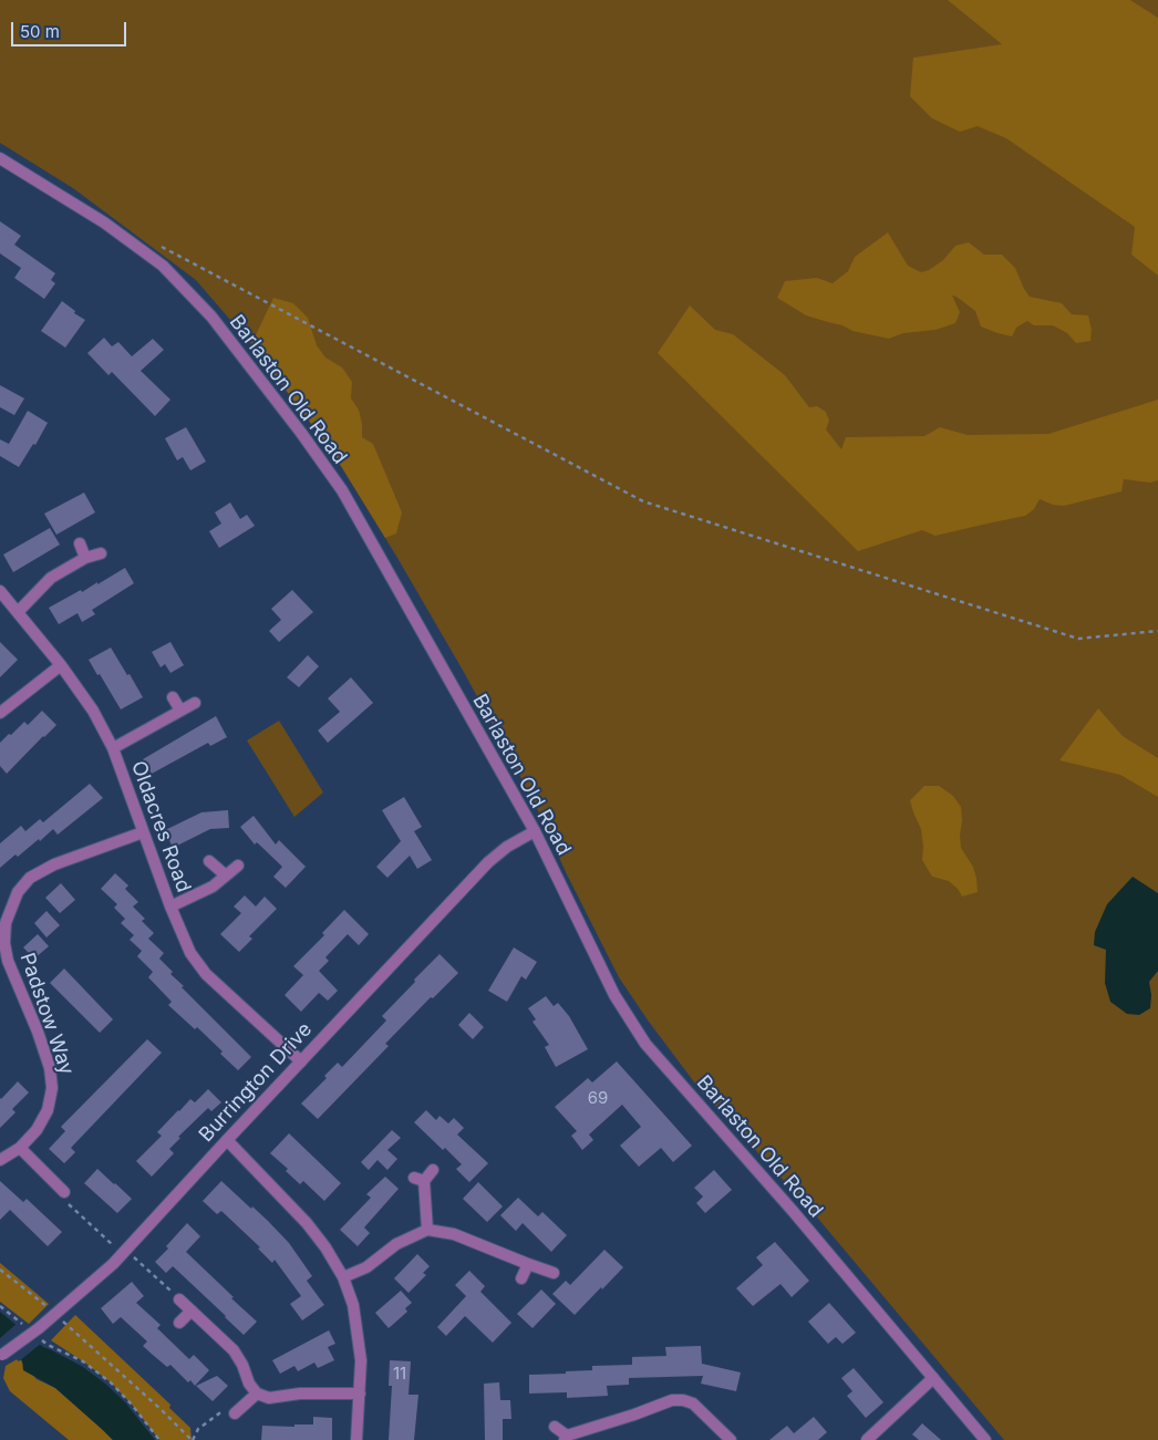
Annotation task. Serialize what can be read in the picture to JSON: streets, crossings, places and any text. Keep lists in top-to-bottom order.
{
  "streets": {
    "street": [
      "Barlaston Old Road",
      "Oldacres Road",
      "Padstow Way",
      "Burrington Drive"
    ]
  },
  "crossings": [
    ["Barlaston Old Road", "Burrington Drive"],
    ["Oldacres Road", "Padstow Way"],
    ["Oldacres Road", "Burrington Drive"]
  ],
  "house_numbers": ["69", "11"],
  "scale_bar": "50 m"
}
